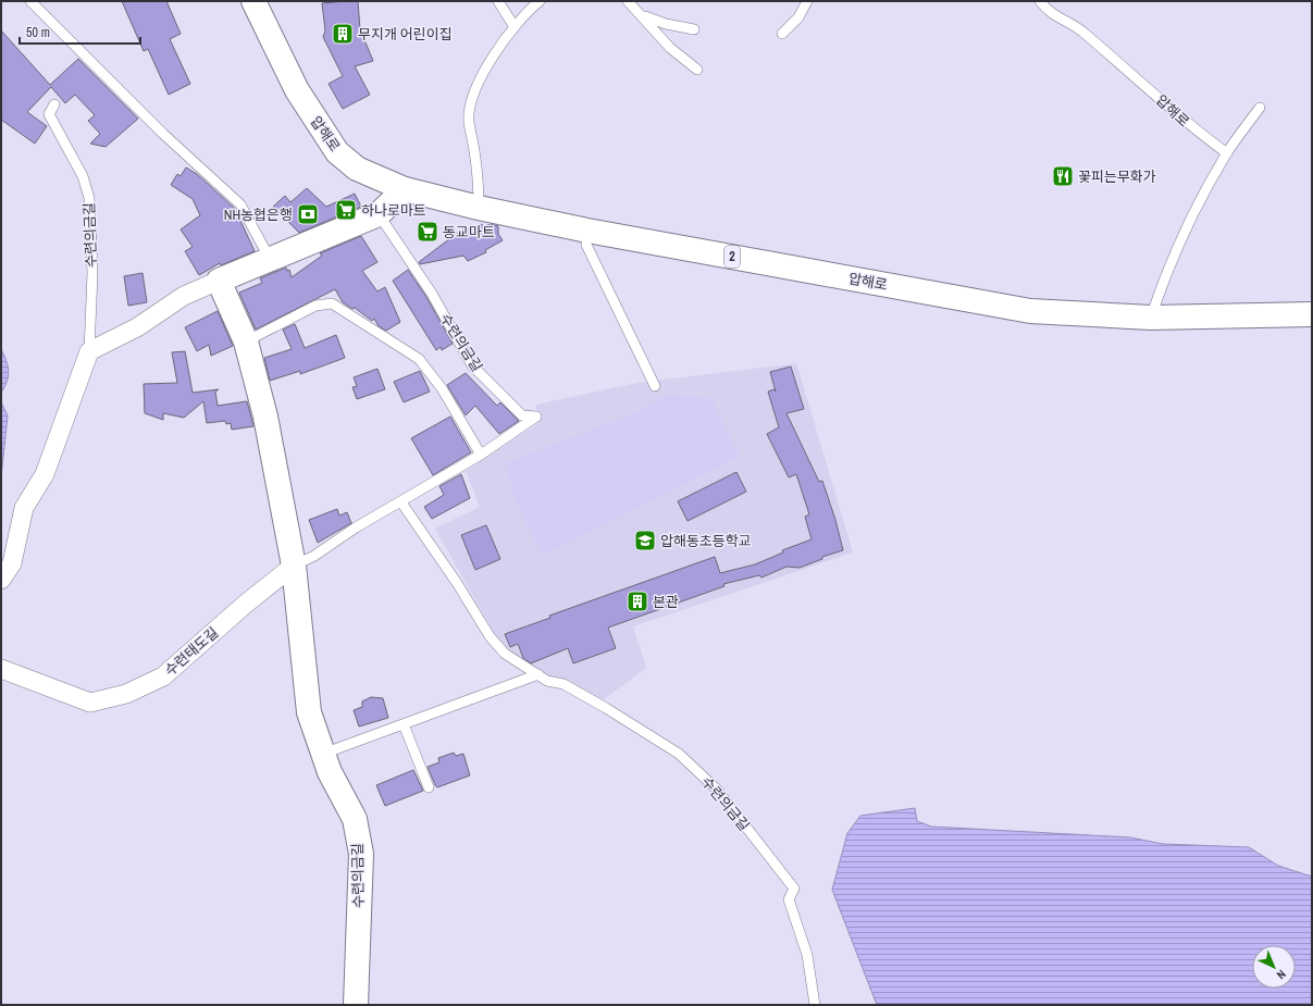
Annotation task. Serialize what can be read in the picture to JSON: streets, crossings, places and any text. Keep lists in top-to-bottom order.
{
  "streets": {
    "main road": ["압해로", "수련의금길", "2"],
    "street": ["수련태도길"]
  },
  "crossings": [
    ["수련의금길", "수련태도길"]
  ],
  "places": {
    "building": ["무지개 어린이집", "본관"],
    "restaurant": ["꽃피는무화가"],
    "supermarket": ["하나로마트", "동교마트"],
    "bank": ["NH농협은행"],
    "school or university": ["압해동초등학교"]
  },
  "scale_bar": "50 m",
  "north": "bottom right"
}
